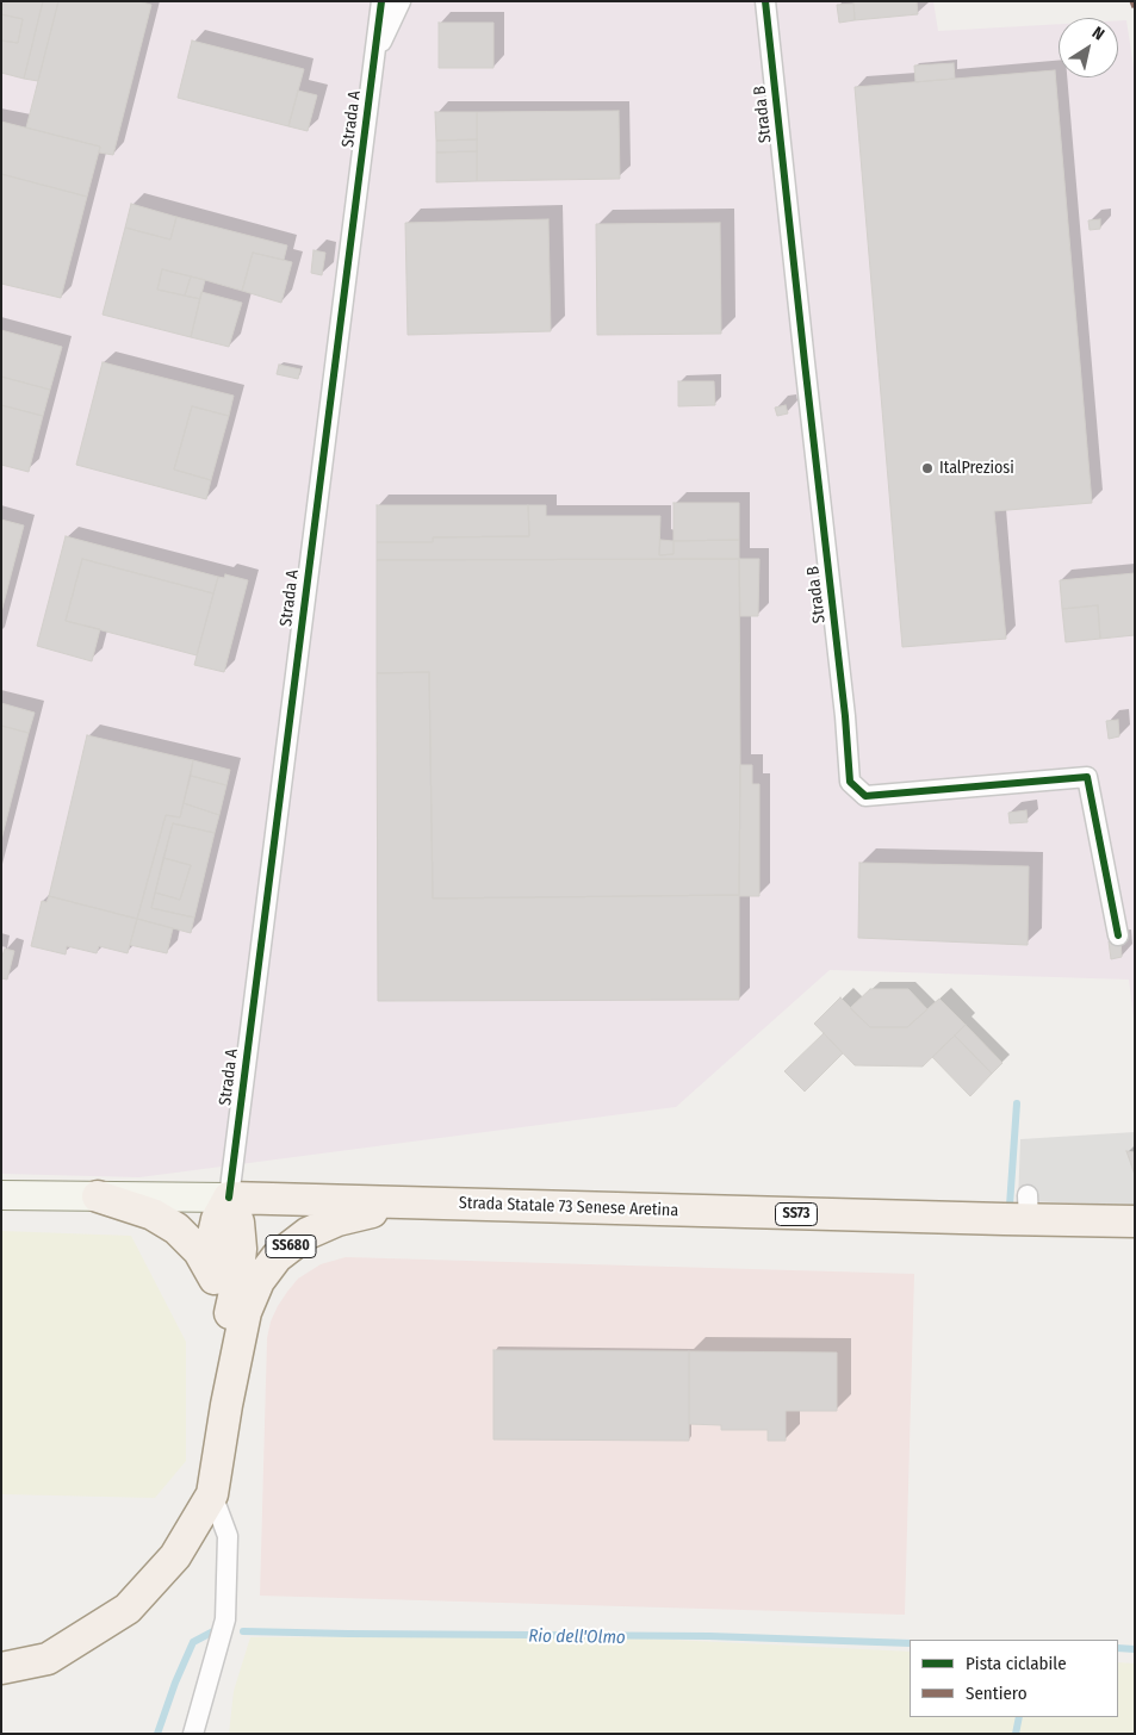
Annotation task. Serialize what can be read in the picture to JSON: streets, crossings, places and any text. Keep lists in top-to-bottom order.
{
  "streets": {
    "main road": ["Strada Statale 73 Senese Aretina", "SS73", "SS680"],
    "street": ["Strada B", "Strada A"]
  },
  "crossings": [
    ["Strada A", "Strada Statale 73 Senese Aretina"],
    ["Strada A", "SS680"],
    ["Strada Statale 73 Senese Aretina", "SS680"]
  ],
  "water": ["Rio dell'Olmo"],
  "places": ["ItalPreziosi"],
  "legend": ["Pista ciclabile", "Sentiero"],
  "north": "top right"
}
